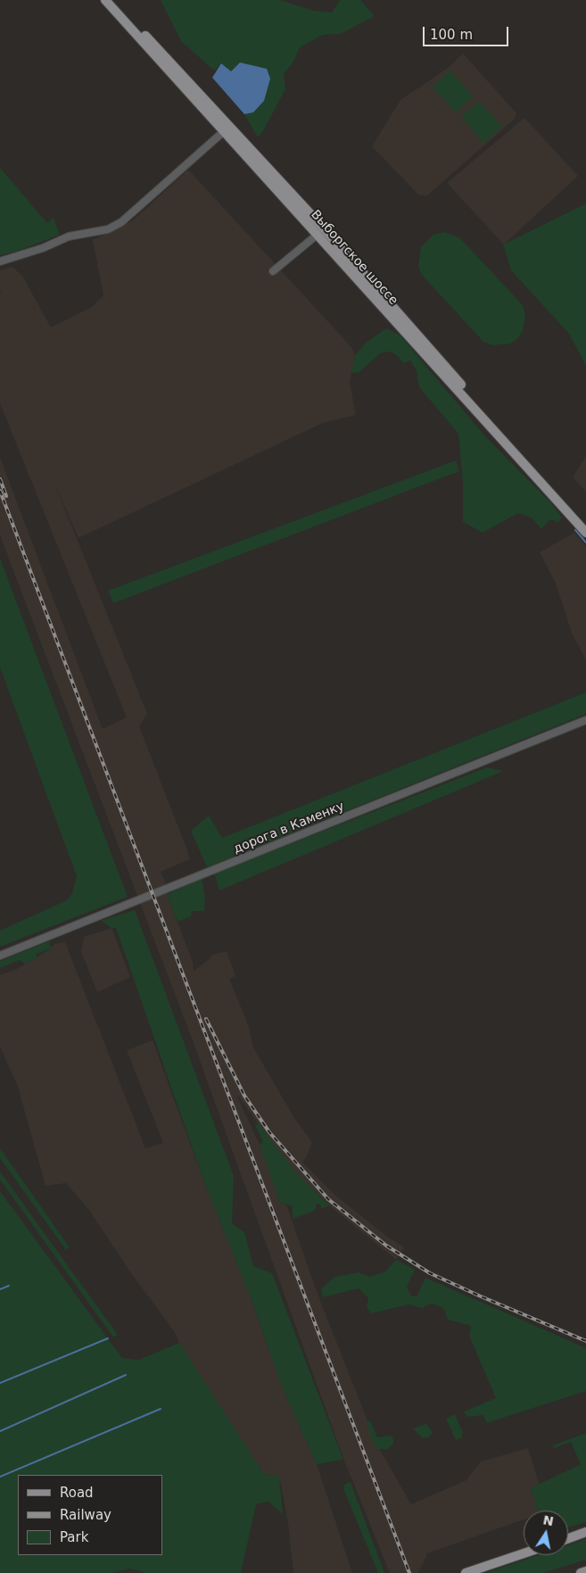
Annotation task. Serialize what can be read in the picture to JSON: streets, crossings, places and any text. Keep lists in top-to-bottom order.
{
  "streets": {
    "main road": ["Выборгское шоссе"],
    "street": ["дорога в Каменку"]
  },
  "legend": ["Road", "Railway", "Park"],
  "scale_bar": "100 m",
  "north": "top"
}
